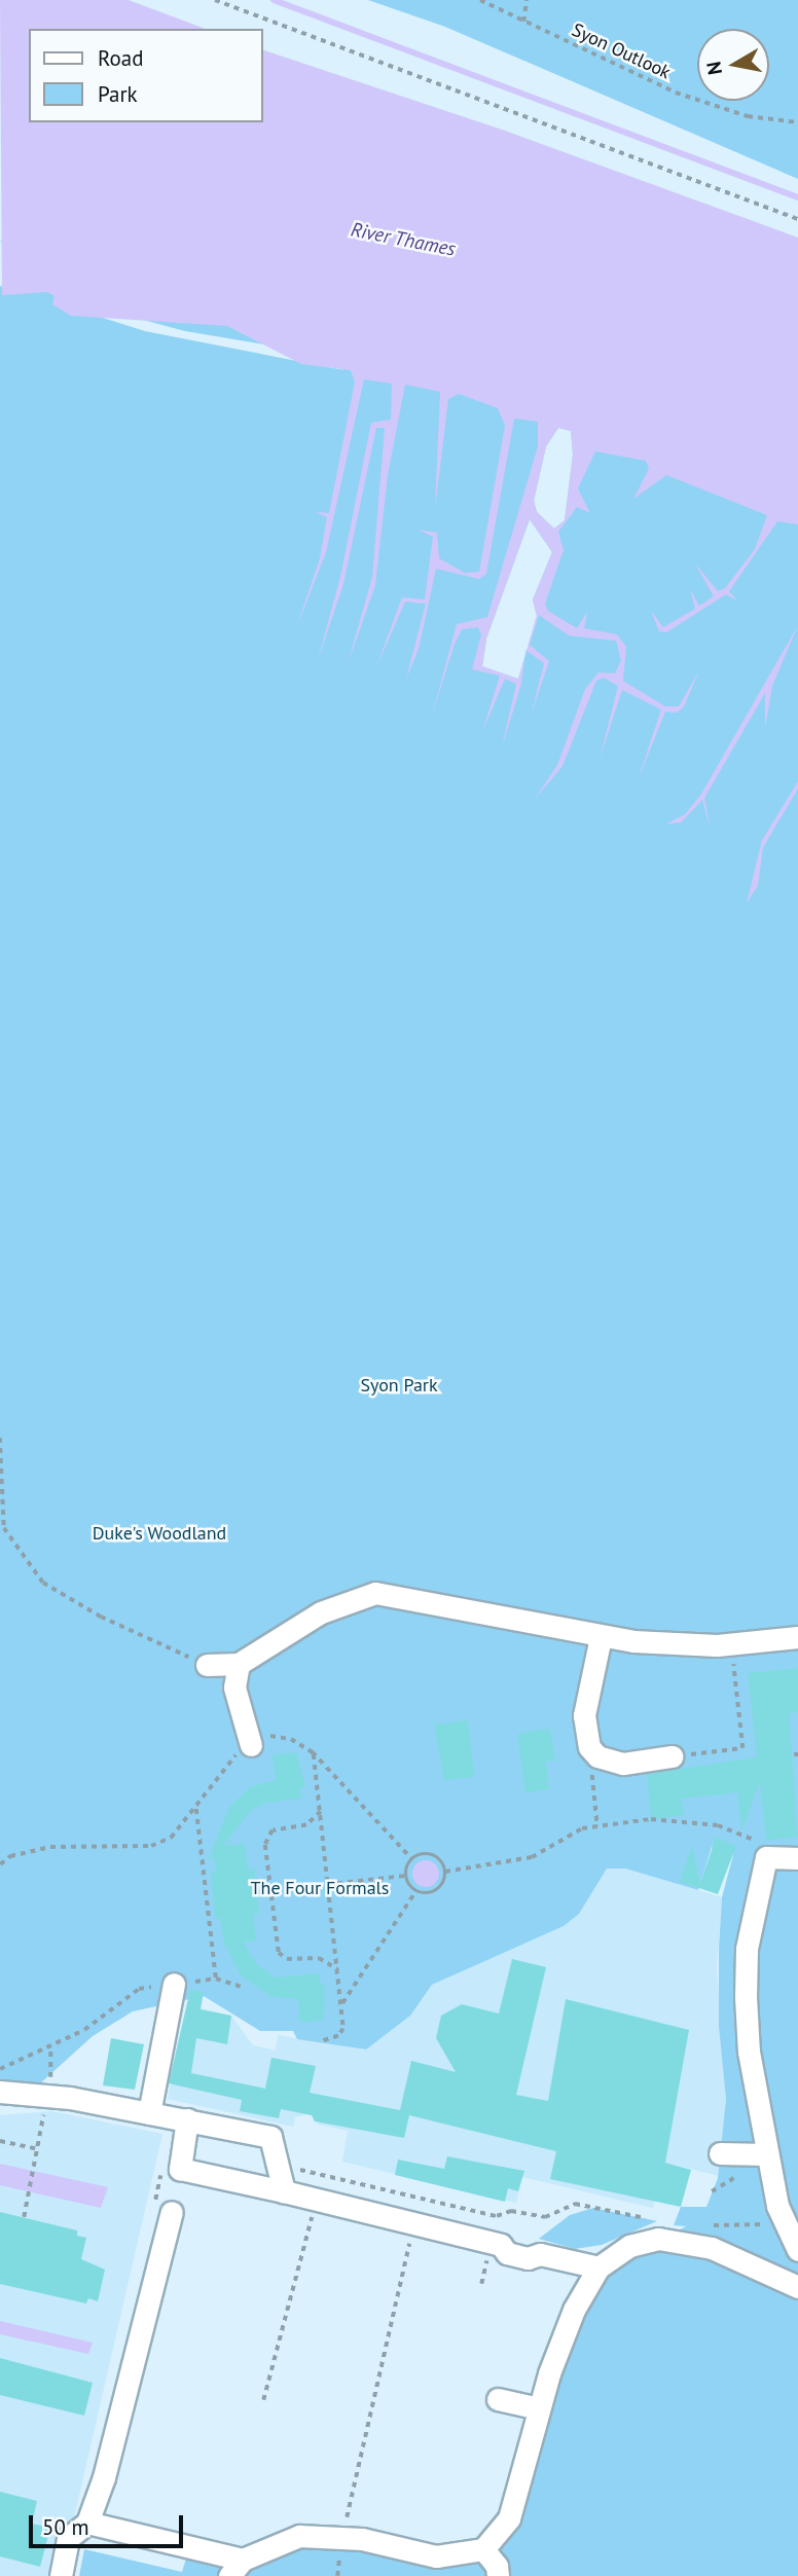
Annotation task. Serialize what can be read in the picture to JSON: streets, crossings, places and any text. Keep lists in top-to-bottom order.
{
  "streets": {
    "path": ["Syon Outlook"]
  },
  "water": ["River Thames"],
  "parks": ["Syon Park", "Duke's Woodland", "The Four Formals"],
  "legend": ["Road", "Park"],
  "scale_bar": "50 m",
  "north": "left"
}
